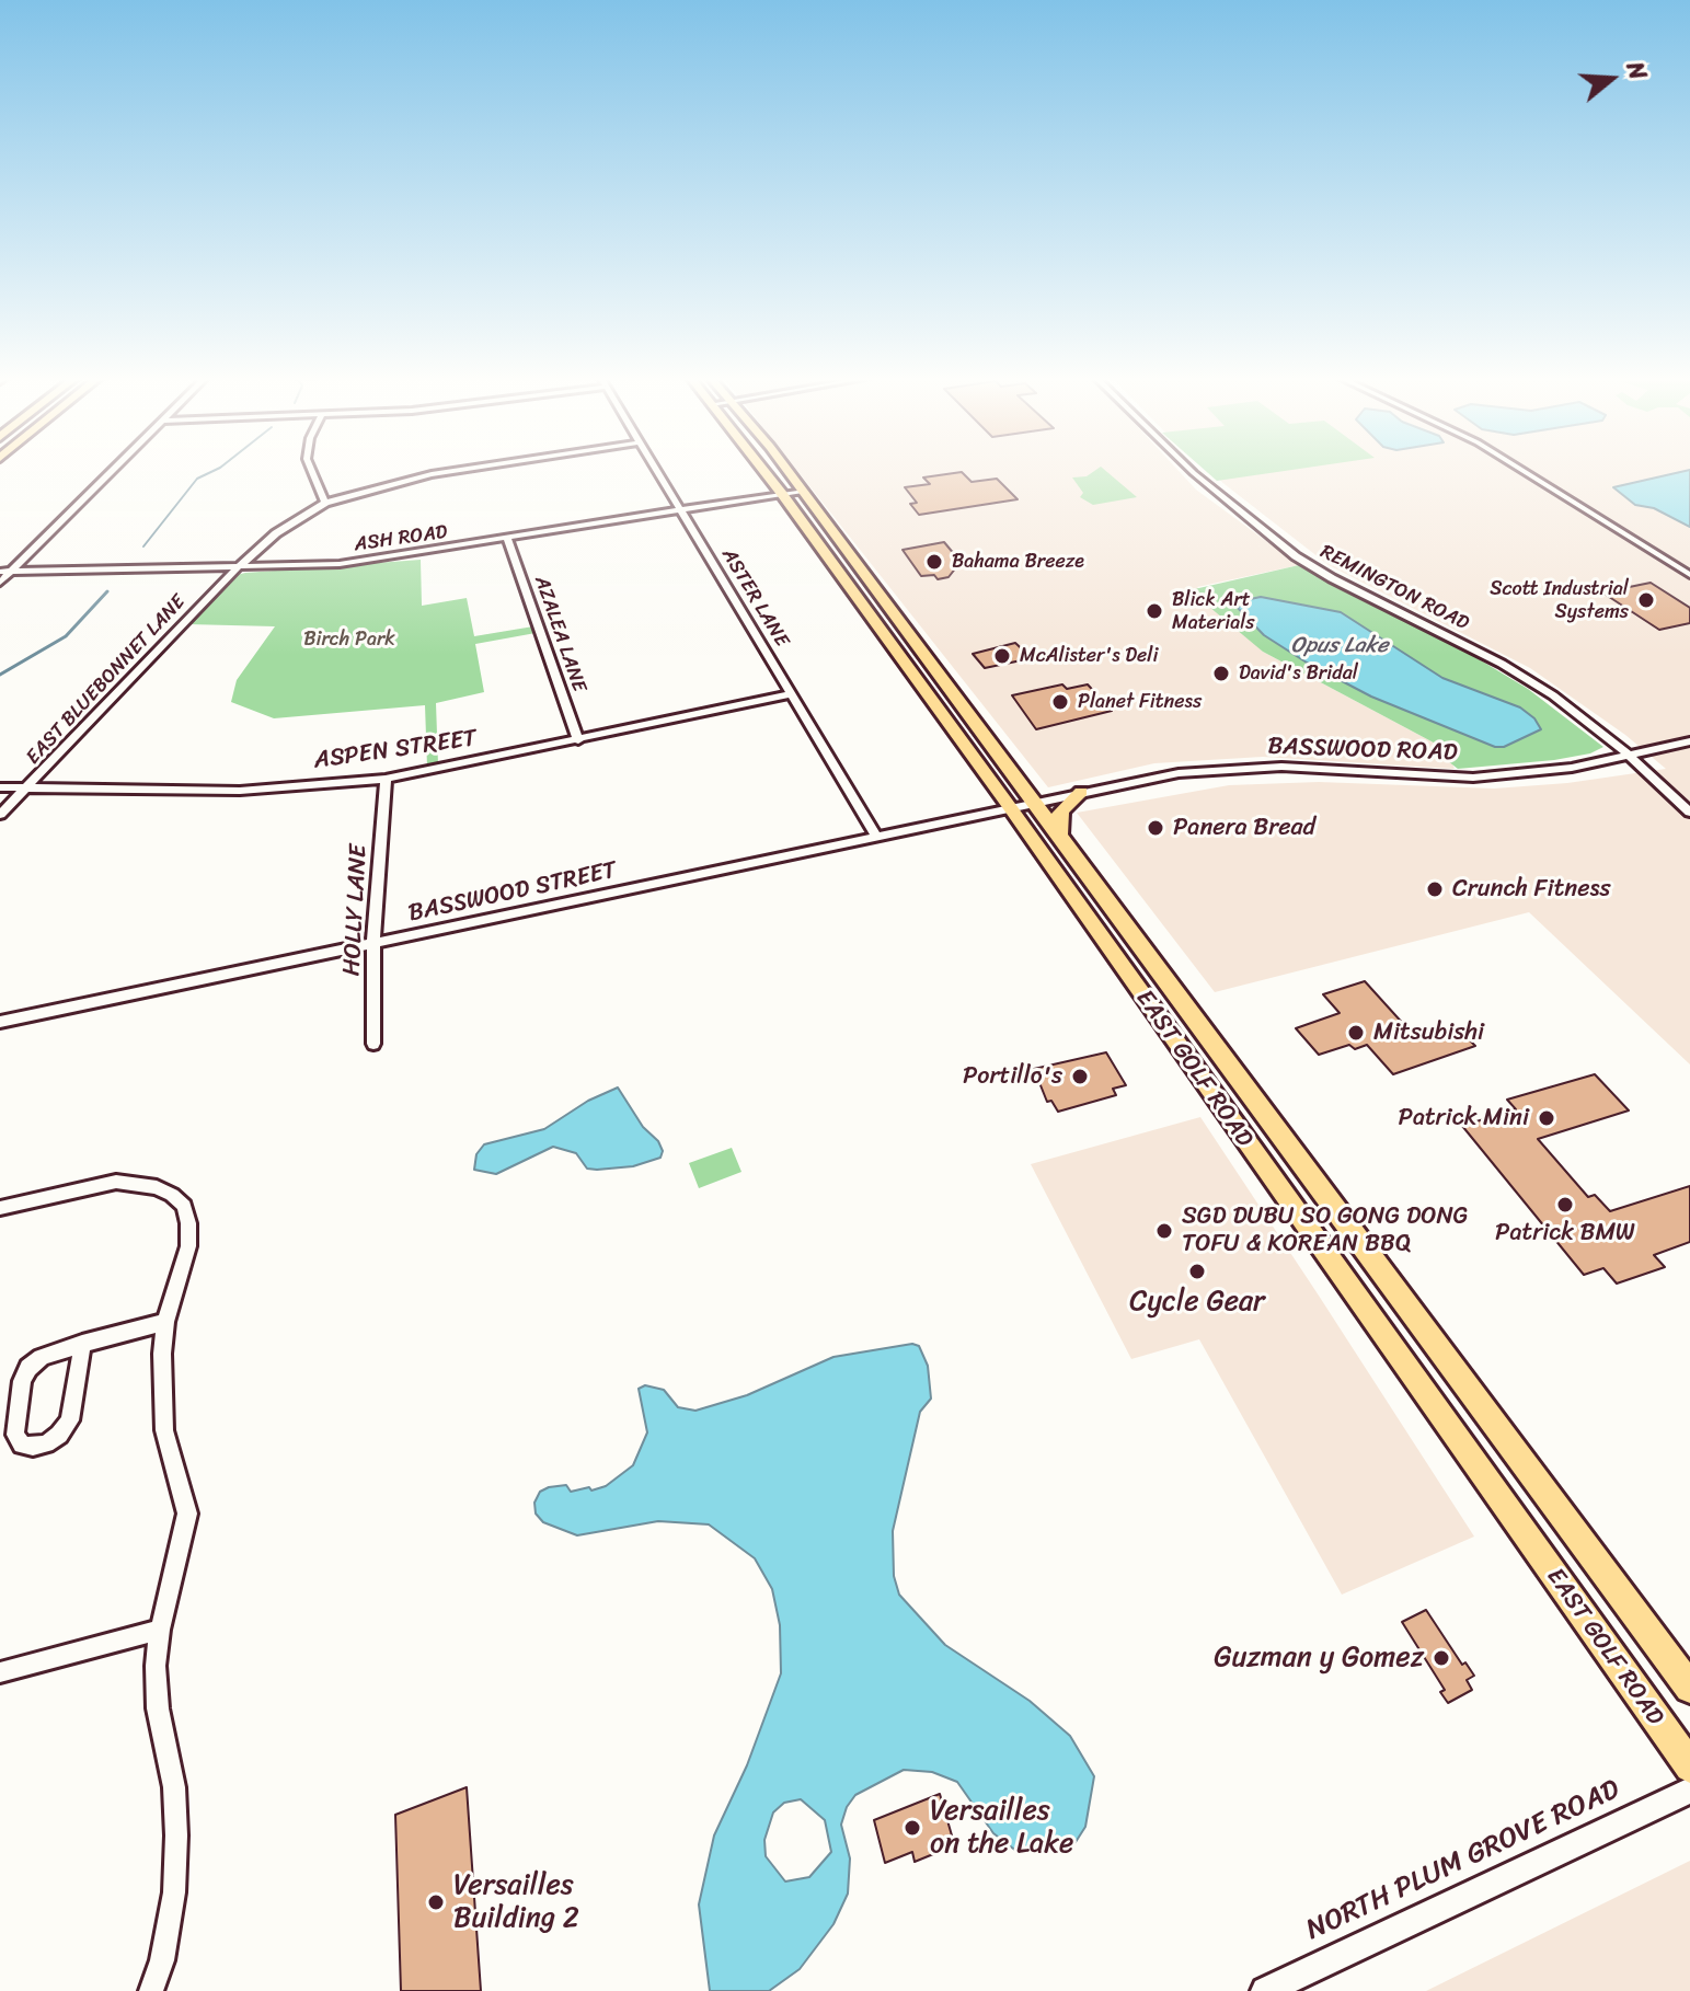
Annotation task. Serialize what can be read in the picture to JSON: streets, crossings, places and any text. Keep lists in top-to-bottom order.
{
  "streets": {
    "main road": ["EAST GOLF ROAD"],
    "street": [
      "ASH ROAD",
      "REMINGTON ROAD",
      "ASTER LANE",
      "AZALEA LANE",
      "EAST BLUEBONNET LANE",
      "ASPEN STREET",
      "BASSWOOD ROAD",
      "BASSWOOD STREET",
      "HOLLY LANE",
      "NORTH PLUM GROVE ROAD"
    ]
  },
  "crossings": [
    ["ASH ROAD", "ASTER LANE"],
    ["ASH ROAD", "AZALEA LANE"],
    ["ASH ROAD", "EAST BLUEBONNET LANE"],
    ["ASH ROAD", "EAST GOLF ROAD"],
    ["REMINGTON ROAD", "BASSWOOD ROAD"],
    ["ASTER LANE", "ASPEN STREET"],
    ["ASTER LANE", "BASSWOOD STREET"],
    ["AZALEA LANE", "ASPEN STREET"],
    ["EAST BLUEBONNET LANE", "ASPEN STREET"],
    ["ASPEN STREET", "HOLLY LANE"],
    ["BASSWOOD ROAD", "BASSWOOD STREET"],
    ["BASSWOOD ROAD", "EAST GOLF ROAD"],
    ["BASSWOOD STREET", "HOLLY LANE"],
    ["BASSWOOD STREET", "EAST GOLF ROAD"]
  ],
  "water": ["Opus Lake"],
  "parks": ["Birch Park"],
  "places": [
    "Bahama Breeze",
    "Scott Industrial Systems",
    "Blick Art Materials",
    "McAlister's Deli",
    "David's Bridal",
    "Planet Fitness",
    "Panera Bread",
    "Crunch Fitness",
    "Mitsubishi",
    "Portillo's",
    "Patrick Mini",
    "Patrick BMW",
    "SGD DUBU SO GONG DONG TOFU & KOREAN BBQ",
    "Cycle Gear",
    "Guzman y Gomez",
    "Versailles on the Lake",
    "Versailles Building 2"
  ],
  "north": "right"
}
